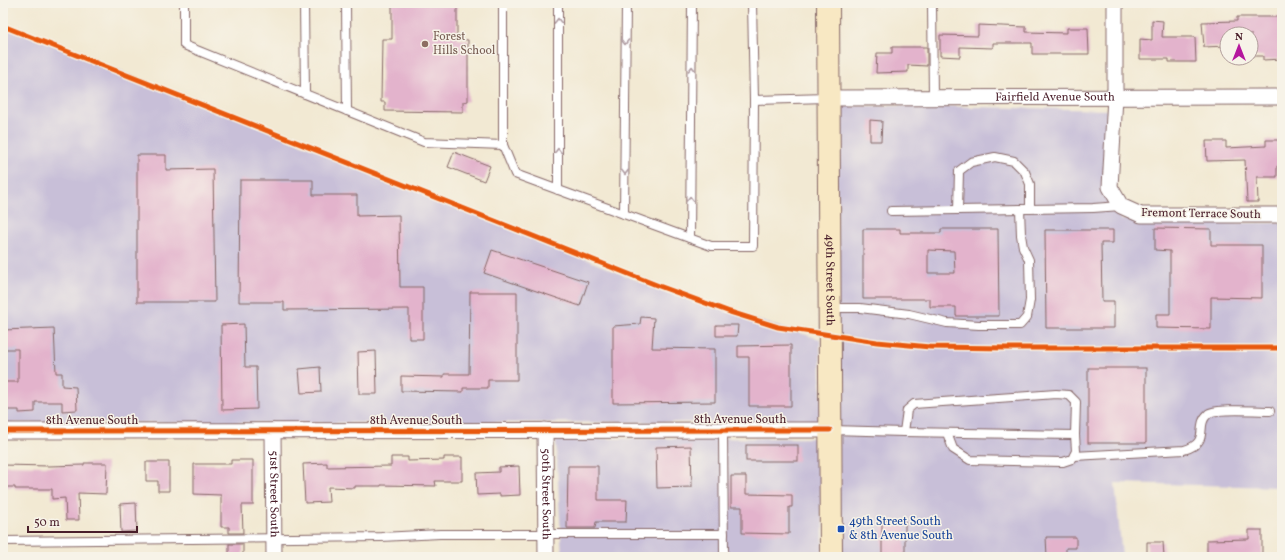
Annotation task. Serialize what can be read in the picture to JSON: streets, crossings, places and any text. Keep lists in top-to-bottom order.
{
  "streets": {
    "main road": ["49th Street South"],
    "street": [
      "Fairfield Avenue South",
      "Fremont Terrace South",
      "8th Avenue South",
      "51st Street South",
      "50th Street South"
    ]
  },
  "crossings": [
    ["Fairfield Avenue South", "49th Street South"],
    ["49th Street South", "8th Avenue South"],
    ["8th Avenue South", "51st Street South"],
    ["8th Avenue South", "50th Street South"]
  ],
  "places": {
    "other": ["Forest Hills School"],
    "transit": ["49th Street South & 8th Avenue South"]
  },
  "scale_bar": "50 m",
  "north": "top"
}
